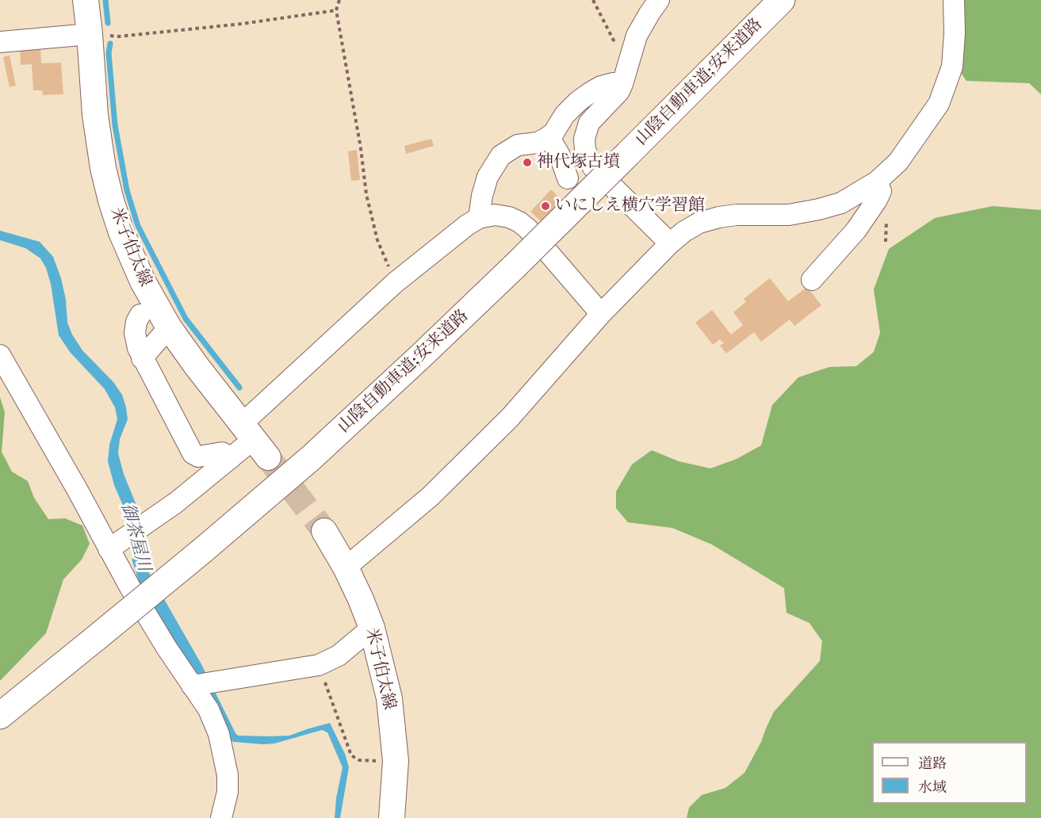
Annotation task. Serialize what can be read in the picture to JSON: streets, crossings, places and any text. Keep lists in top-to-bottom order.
{
  "streets": {
    "highway": ["山陰自動車道;安来道路"],
    "main road": ["米子伯太線"]
  },
  "water": ["御茶屋川"],
  "places": ["神代塚古墳", "いにしえ横穴学習館"],
  "legend": ["道路", "水域"]
}
